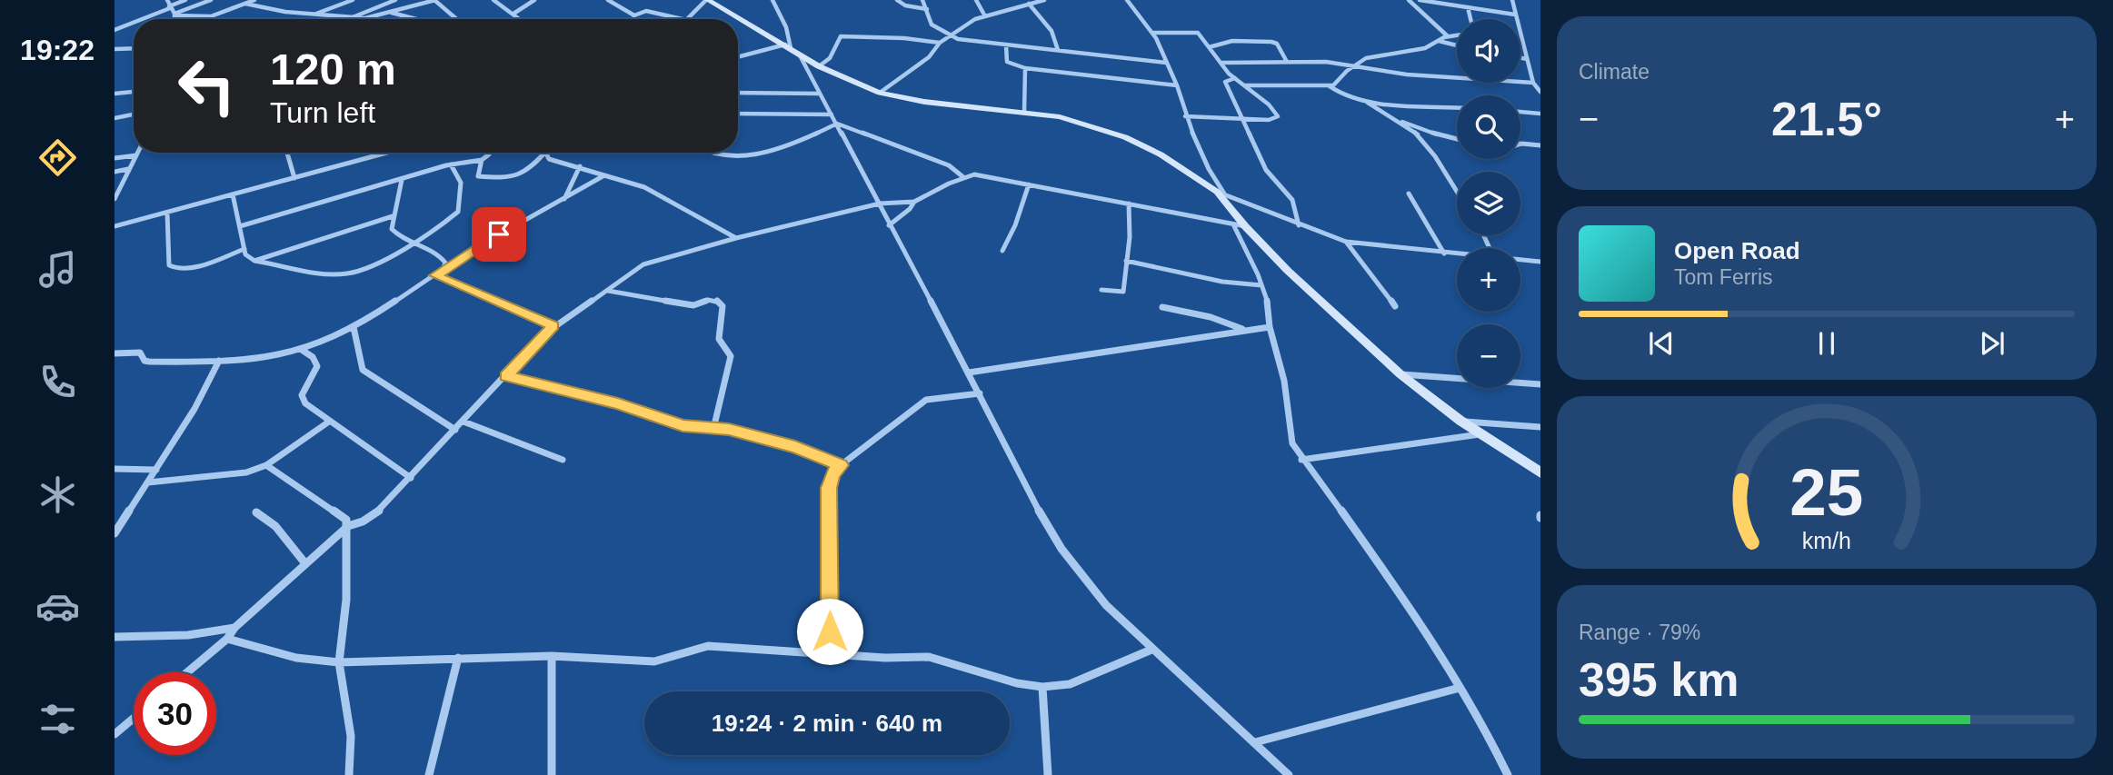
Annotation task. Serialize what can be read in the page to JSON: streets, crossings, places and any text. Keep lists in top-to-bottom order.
{
  "page": {
    "tabs": "19:22",
    "tile": [
      "Climate",
      ["Range · 79%", "395 km"]
    ],
    "map_buttons": ["+", "−"],
    "turn": ["120 m", "Turn left"],
    "heat": ["−", "21.5°", "+"],
    "song": ["Open Road", "Tom Ferris"],
    "limit": "30",
    "trip": "19:24 · 2 min · 640 m",
    "gauge": ["25", "km/h"]
  }
}
